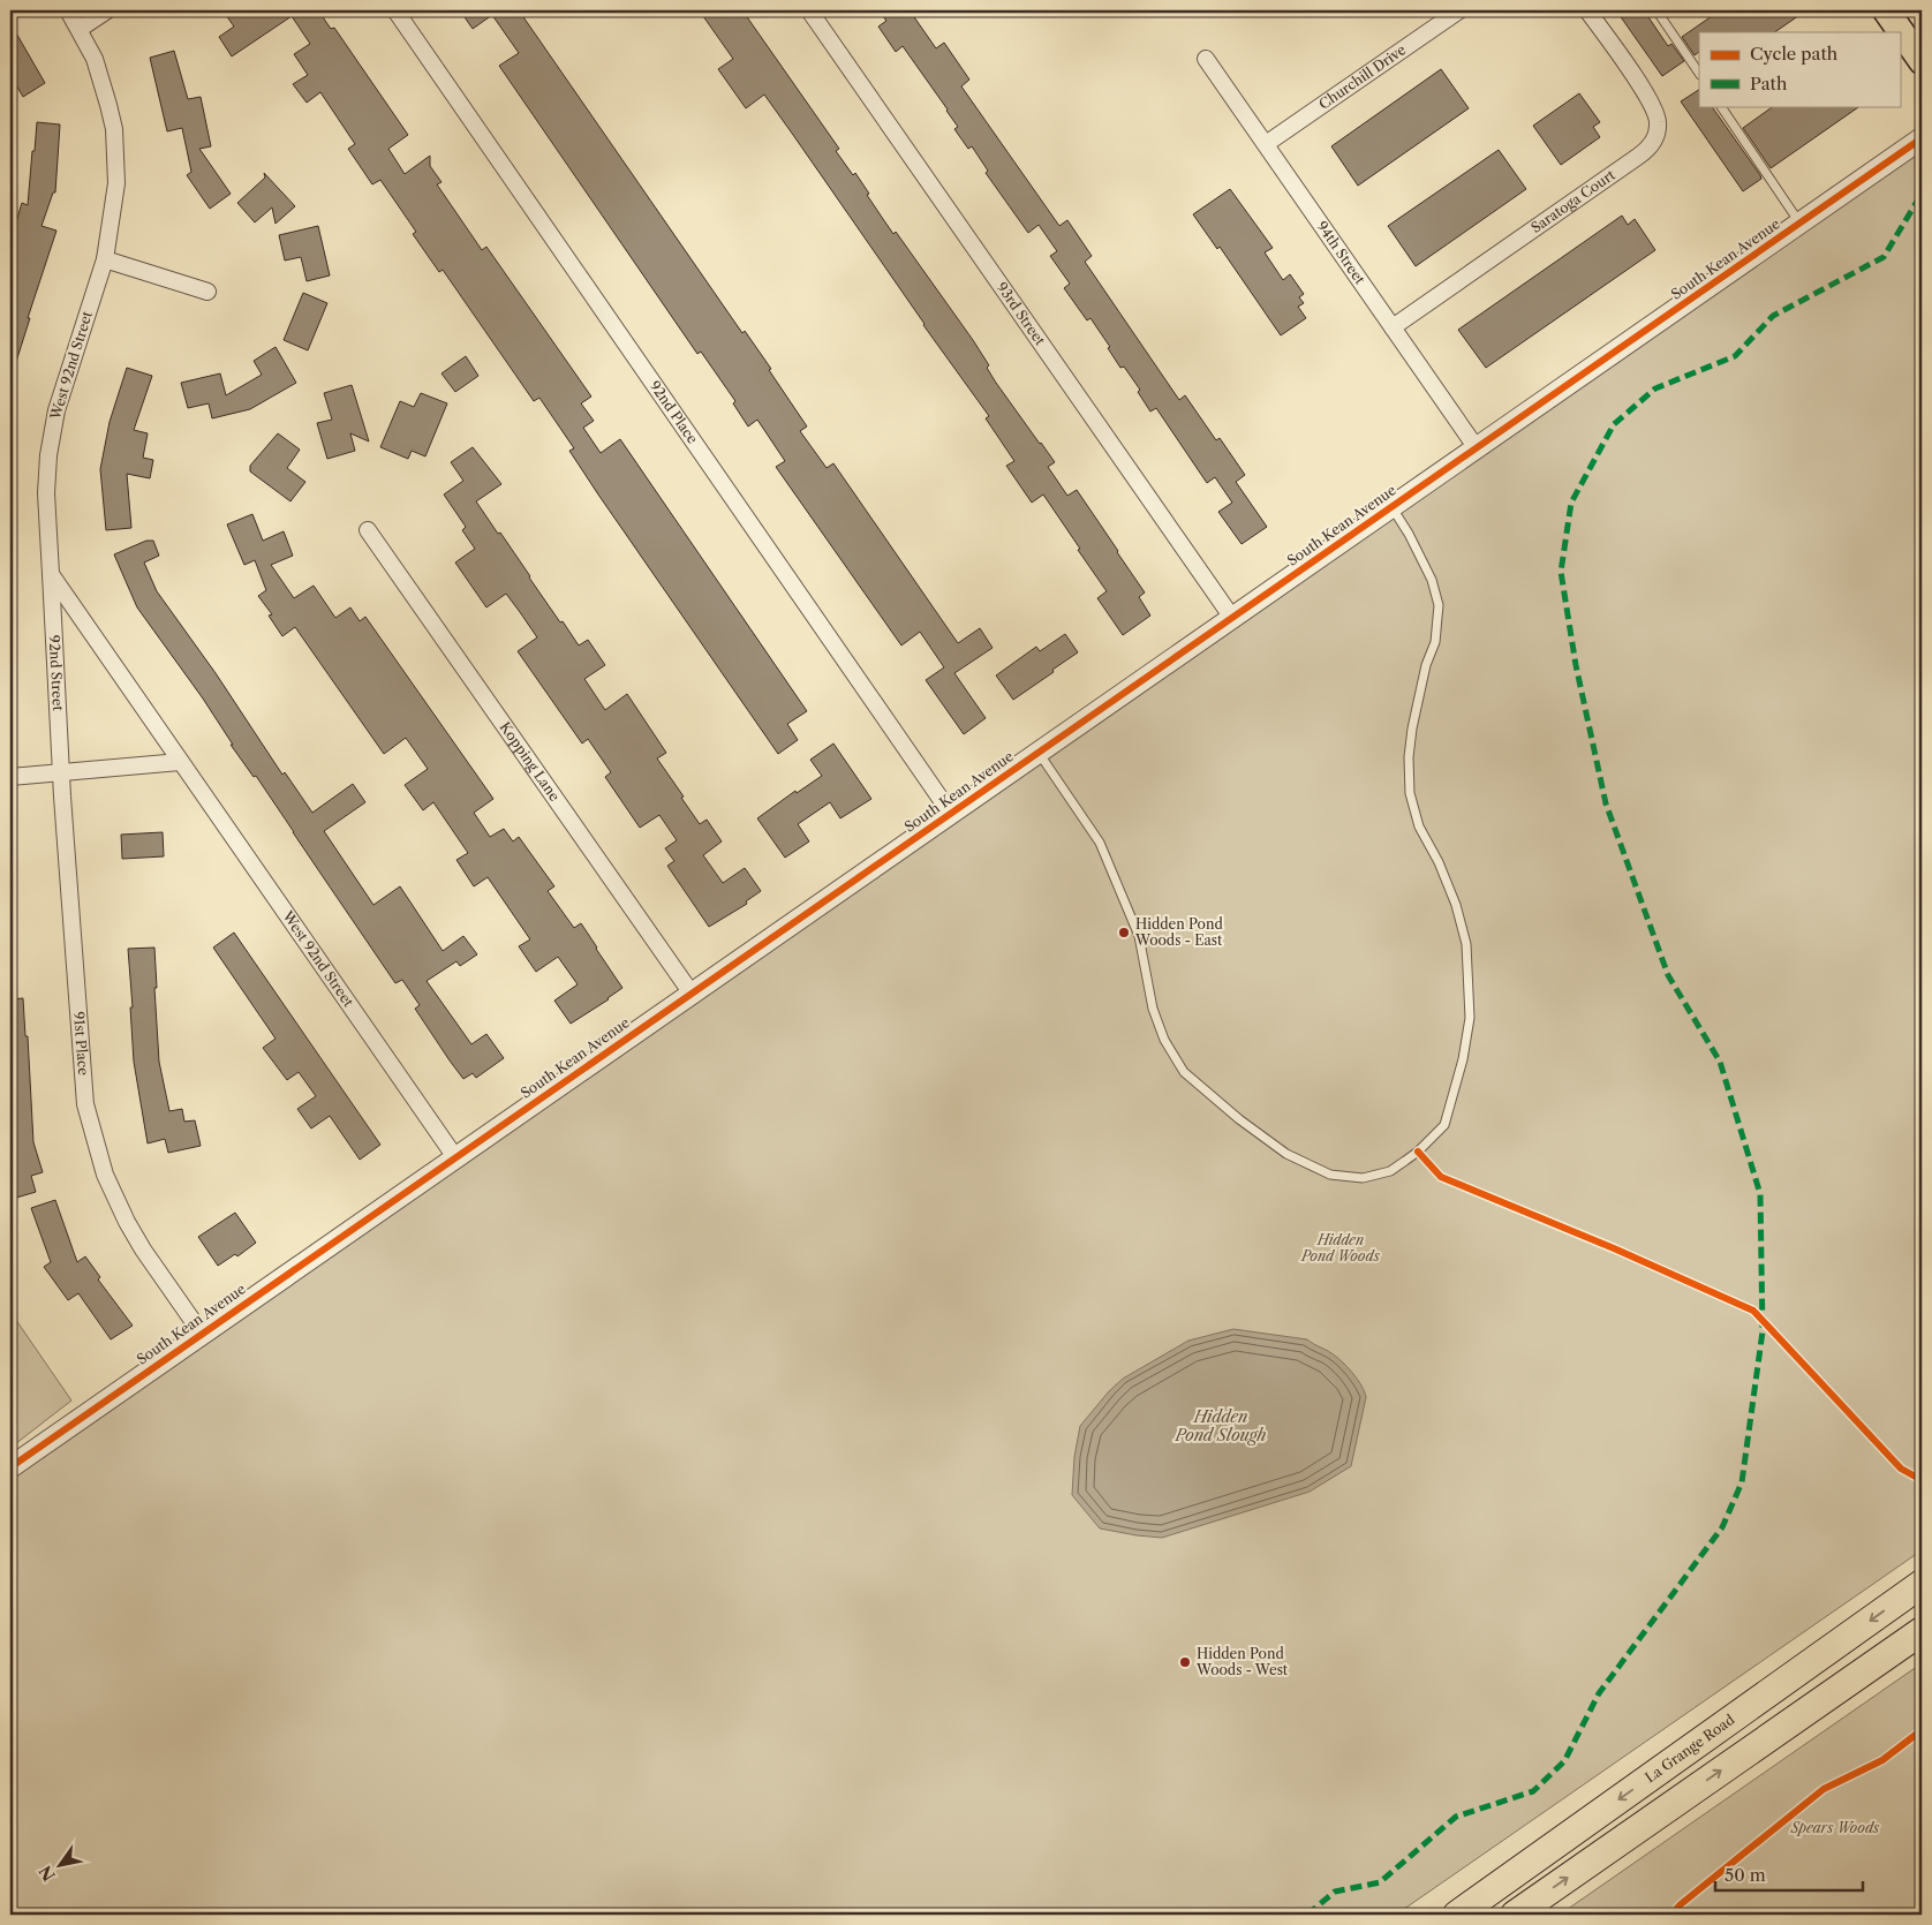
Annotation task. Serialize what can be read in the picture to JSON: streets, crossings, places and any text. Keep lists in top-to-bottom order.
{
  "streets": {
    "highway": ["La Grange Road"],
    "street": [
      "Churchill Drive",
      "Saratoga Court",
      "94th Street",
      "South Kean Avenue",
      "93rd Street",
      "West 92nd Street",
      "92nd Place",
      "92nd Street",
      "Kopping Lane",
      "91st Place"
    ]
  },
  "crossings": [
    ["Churchill Drive", "94th Street"],
    ["Saratoga Court", "94th Street"],
    ["94th Street", "South Kean Avenue"],
    ["South Kean Avenue", "93rd Street"],
    ["South Kean Avenue", "West 92nd Street"],
    ["South Kean Avenue", "92nd Place"],
    ["South Kean Avenue", "Kopping Lane"],
    ["South Kean Avenue", "91st Place"],
    ["West 92nd Street", "92nd Street"],
    ["92nd Street", "91st Place"]
  ],
  "water": ["Hidden Pond Slough"],
  "parks": ["Hidden Pond Woods", "Spears Woods"],
  "places": ["Hidden Pond Woods - East", "Hidden Pond Woods - West"],
  "legend": ["Cycle path", "Path"],
  "scale_bar": "50 m",
  "north": "bottom left"
}
